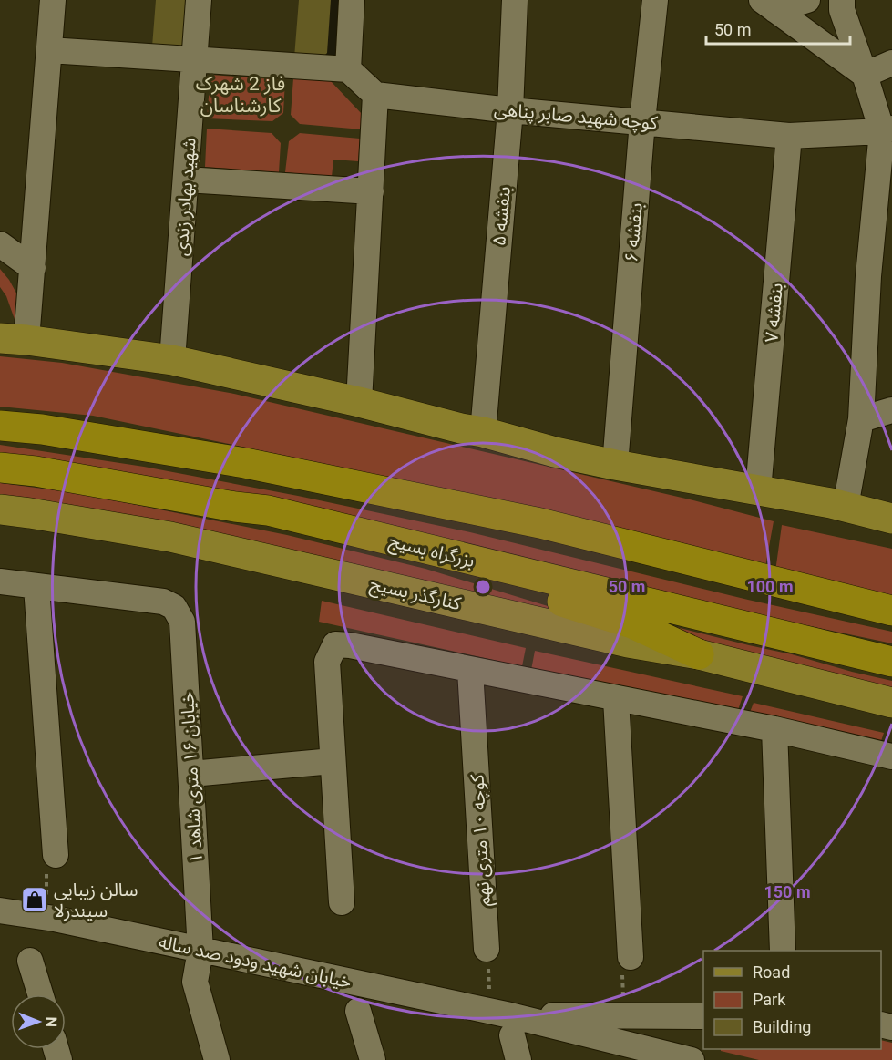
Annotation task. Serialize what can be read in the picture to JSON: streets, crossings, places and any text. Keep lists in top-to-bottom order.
{
  "streets": {
    "highway": ["بزرگراه بسیج"],
    "main road": ["کنارگذر بسیج"],
    "street": [
      "کوچه شهید صابر پناهی",
      "شهید بهادر زندی",
      "بنفشه ۵",
      "بنفشه ۶",
      "بنفشه ۷",
      "خیابان ۱۶ متری شاهد ۱",
      "کوچه ۱۰ متری نهم",
      "خیابان شهید ودود صد ساله"
    ]
  },
  "crossings": [
    ["کوچه شهید صابر پناهی", "بنفشه ۵"],
    ["کوچه شهید صابر پناهی", "بنفشه ۶"],
    ["کوچه شهید صابر پناهی", "بنفشه ۷"],
    ["خیابان ۱۶ متری شاهد ۱", "خیابان شهید ودود صد ساله"]
  ],
  "districts": ["فاز 2 شهرک کارشناسان"],
  "places": {
    "shop": ["سالن زیبایی سیندرلا"]
  },
  "legend": ["Road", "Park", "Building"],
  "scale_bar": "50 m",
  "north": "right",
  "rings": ["50 m", "100 m", "150 m"]
}
